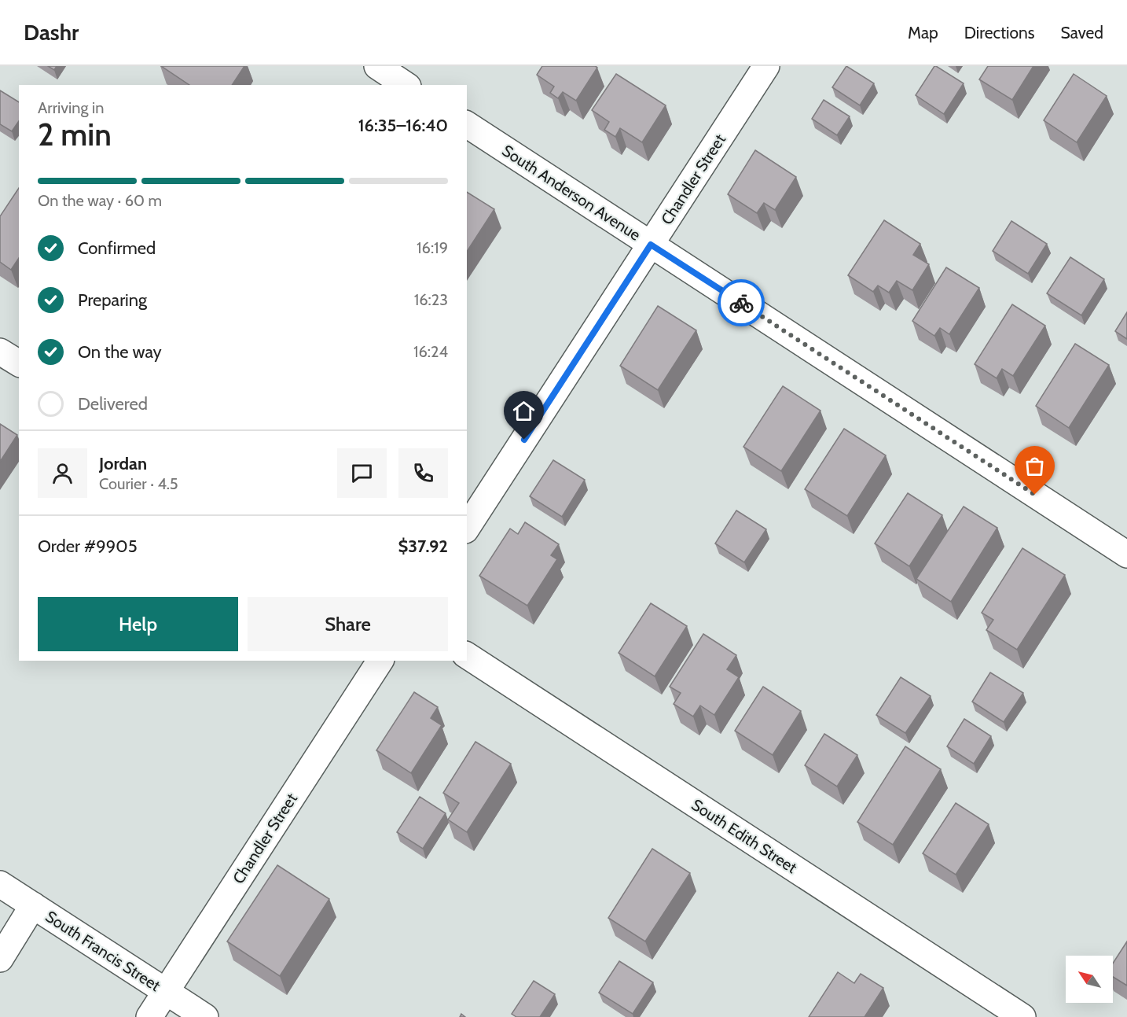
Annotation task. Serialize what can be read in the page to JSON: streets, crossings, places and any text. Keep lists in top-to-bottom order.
{
  "streets": {
    "street": [
      "Chandler Street",
      "South Anderson Avenue",
      "South Edith Street",
      "South Francis Street"
    ]
  },
  "crossings": [
    ["Chandler Street", "South Anderson Avenue"],
    ["Chandler Street", "South Francis Street"]
  ],
  "north": "top left",
  "page": {
    "header": "Dashr",
    "nav": ["Map", "Directions", "Saved"],
    "heading": ["2 min", "Arriving in", "16:35–16:40"],
    "panel": [
      "Jordan",
      "Courier · 4.5",
      "Order #9905",
      "$37.92"
    ],
    "bar": "On the way · 60 m",
    "list": [
      ["Confirmed", "16:19"],
      ["Preparing", "16:23"],
      ["On the way", "16:24"],
      "Delivered"
    ],
    "buttons": ["Help", "Share"]
  }
}
